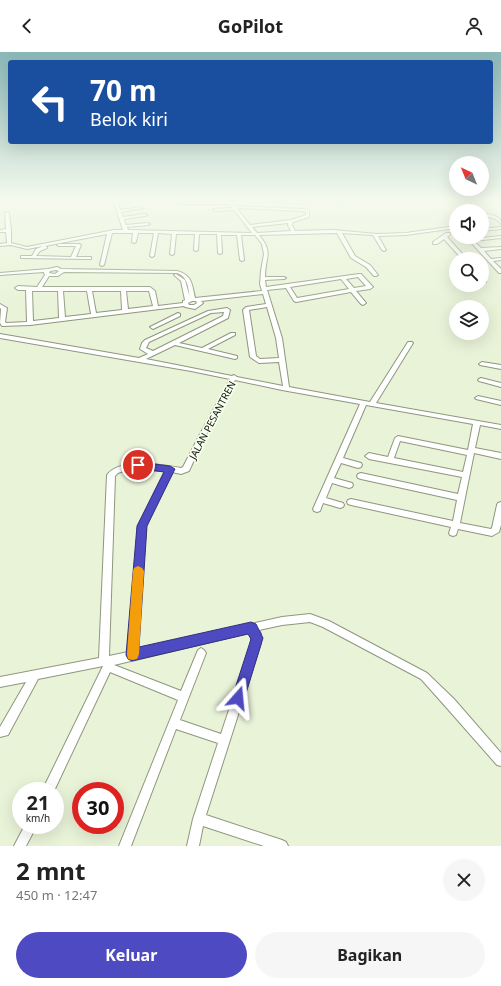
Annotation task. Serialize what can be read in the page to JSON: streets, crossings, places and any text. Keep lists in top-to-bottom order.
{
  "streets": {
    "street": ["JALAN PESANTREN"]
  },
  "north": "top left",
  "page": {
    "header": "GoPilot",
    "turn": ["70 m", "Belok kiri"],
    "speed": "21 km/h",
    "limit": "30",
    "heading": ["2 mnt", "450 m · 12:47"],
    "buttons": ["Keluar", "Bagikan"]
  }
}
